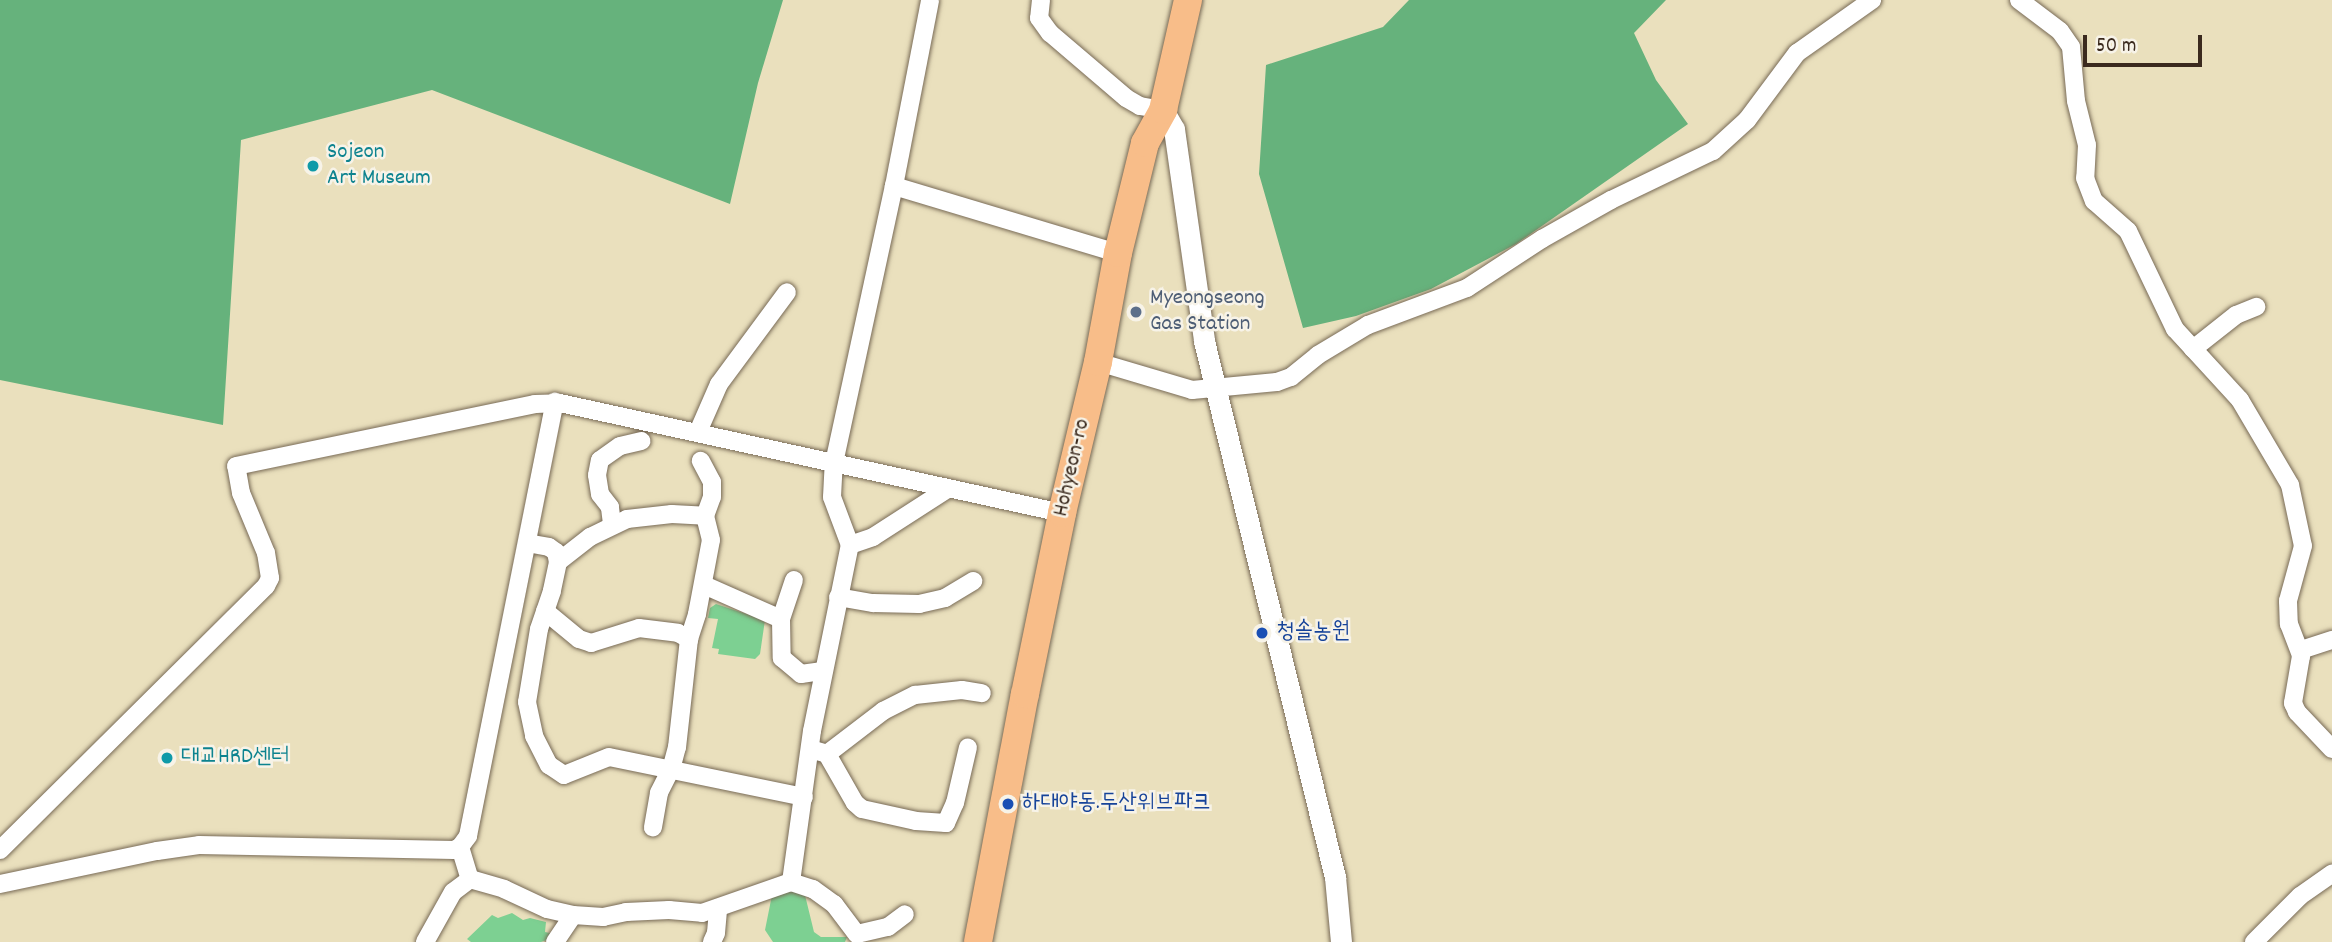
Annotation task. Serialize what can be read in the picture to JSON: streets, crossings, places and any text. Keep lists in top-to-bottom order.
{
  "streets": {
    "main road": ["Hohyeon-ro"]
  },
  "places": [
    "Sojeon Art Museum",
    "Myeongseong Gas Station",
    "청솔농원",
    "대교HRD센터",
    "하대야동.두산위브파크"
  ],
  "scale_bar": "50 m"
}
